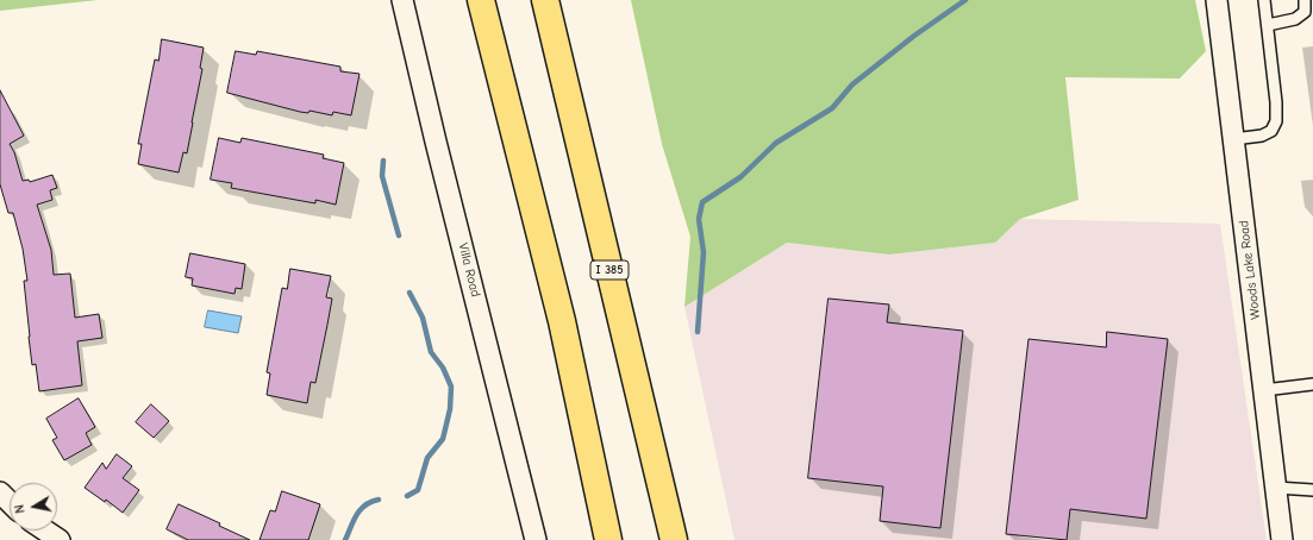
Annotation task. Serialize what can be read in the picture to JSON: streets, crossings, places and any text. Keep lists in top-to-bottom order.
{
  "streets": {
    "highway": ["I 385"],
    "street": ["Villa Road", "Woods Lake Road"]
  },
  "north": "left"
}
